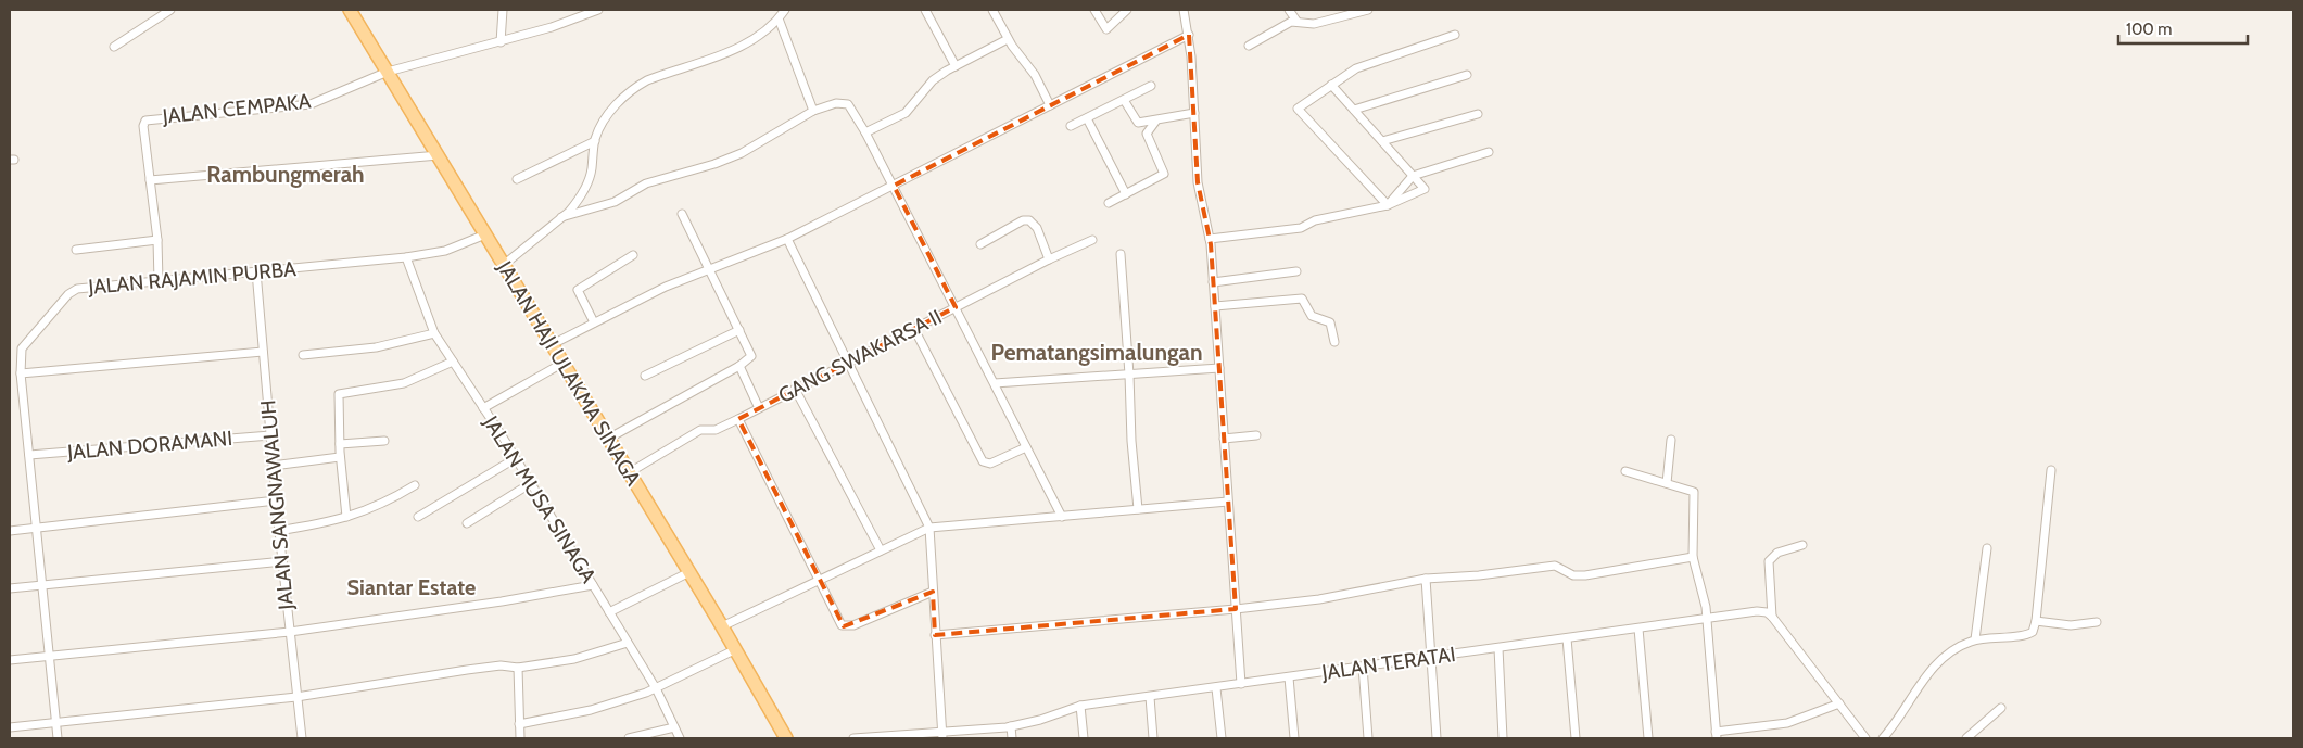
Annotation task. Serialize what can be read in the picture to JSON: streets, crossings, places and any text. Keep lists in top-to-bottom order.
{
  "streets": {
    "main road": ["JALAN HAJI ULAKMA SINAGA"],
    "street": [
      "JALAN CEMPAKA",
      "JALAN RAJAMIN PURBA",
      "GANG SWAKARSA II",
      "JALAN DORAMANI",
      "JALAN MUSA SINAGA",
      "JALAN SANGNAWALUH",
      "JALAN TERATAI"
    ]
  },
  "crossings": [
    ["JALAN CEMPAKA", "JALAN RAJAMIN PURBA"],
    ["JALAN CEMPAKA", "JALAN HAJI ULAKMA SINAGA"],
    ["JALAN RAJAMIN PURBA", "JALAN HAJI ULAKMA SINAGA"],
    ["JALAN RAJAMIN PURBA", "JALAN DORAMANI"],
    ["JALAN RAJAMIN PURBA", "JALAN MUSA SINAGA"],
    ["JALAN RAJAMIN PURBA", "JALAN SANGNAWALUH"],
    ["GANG SWAKARSA II", "JALAN HAJI ULAKMA SINAGA"],
    ["JALAN DORAMANI", "JALAN SANGNAWALUH"]
  ],
  "districts": ["Rambungmerah", "Pematangsimalungan", "Siantar Estate"],
  "scale_bar": "100 m"
}
